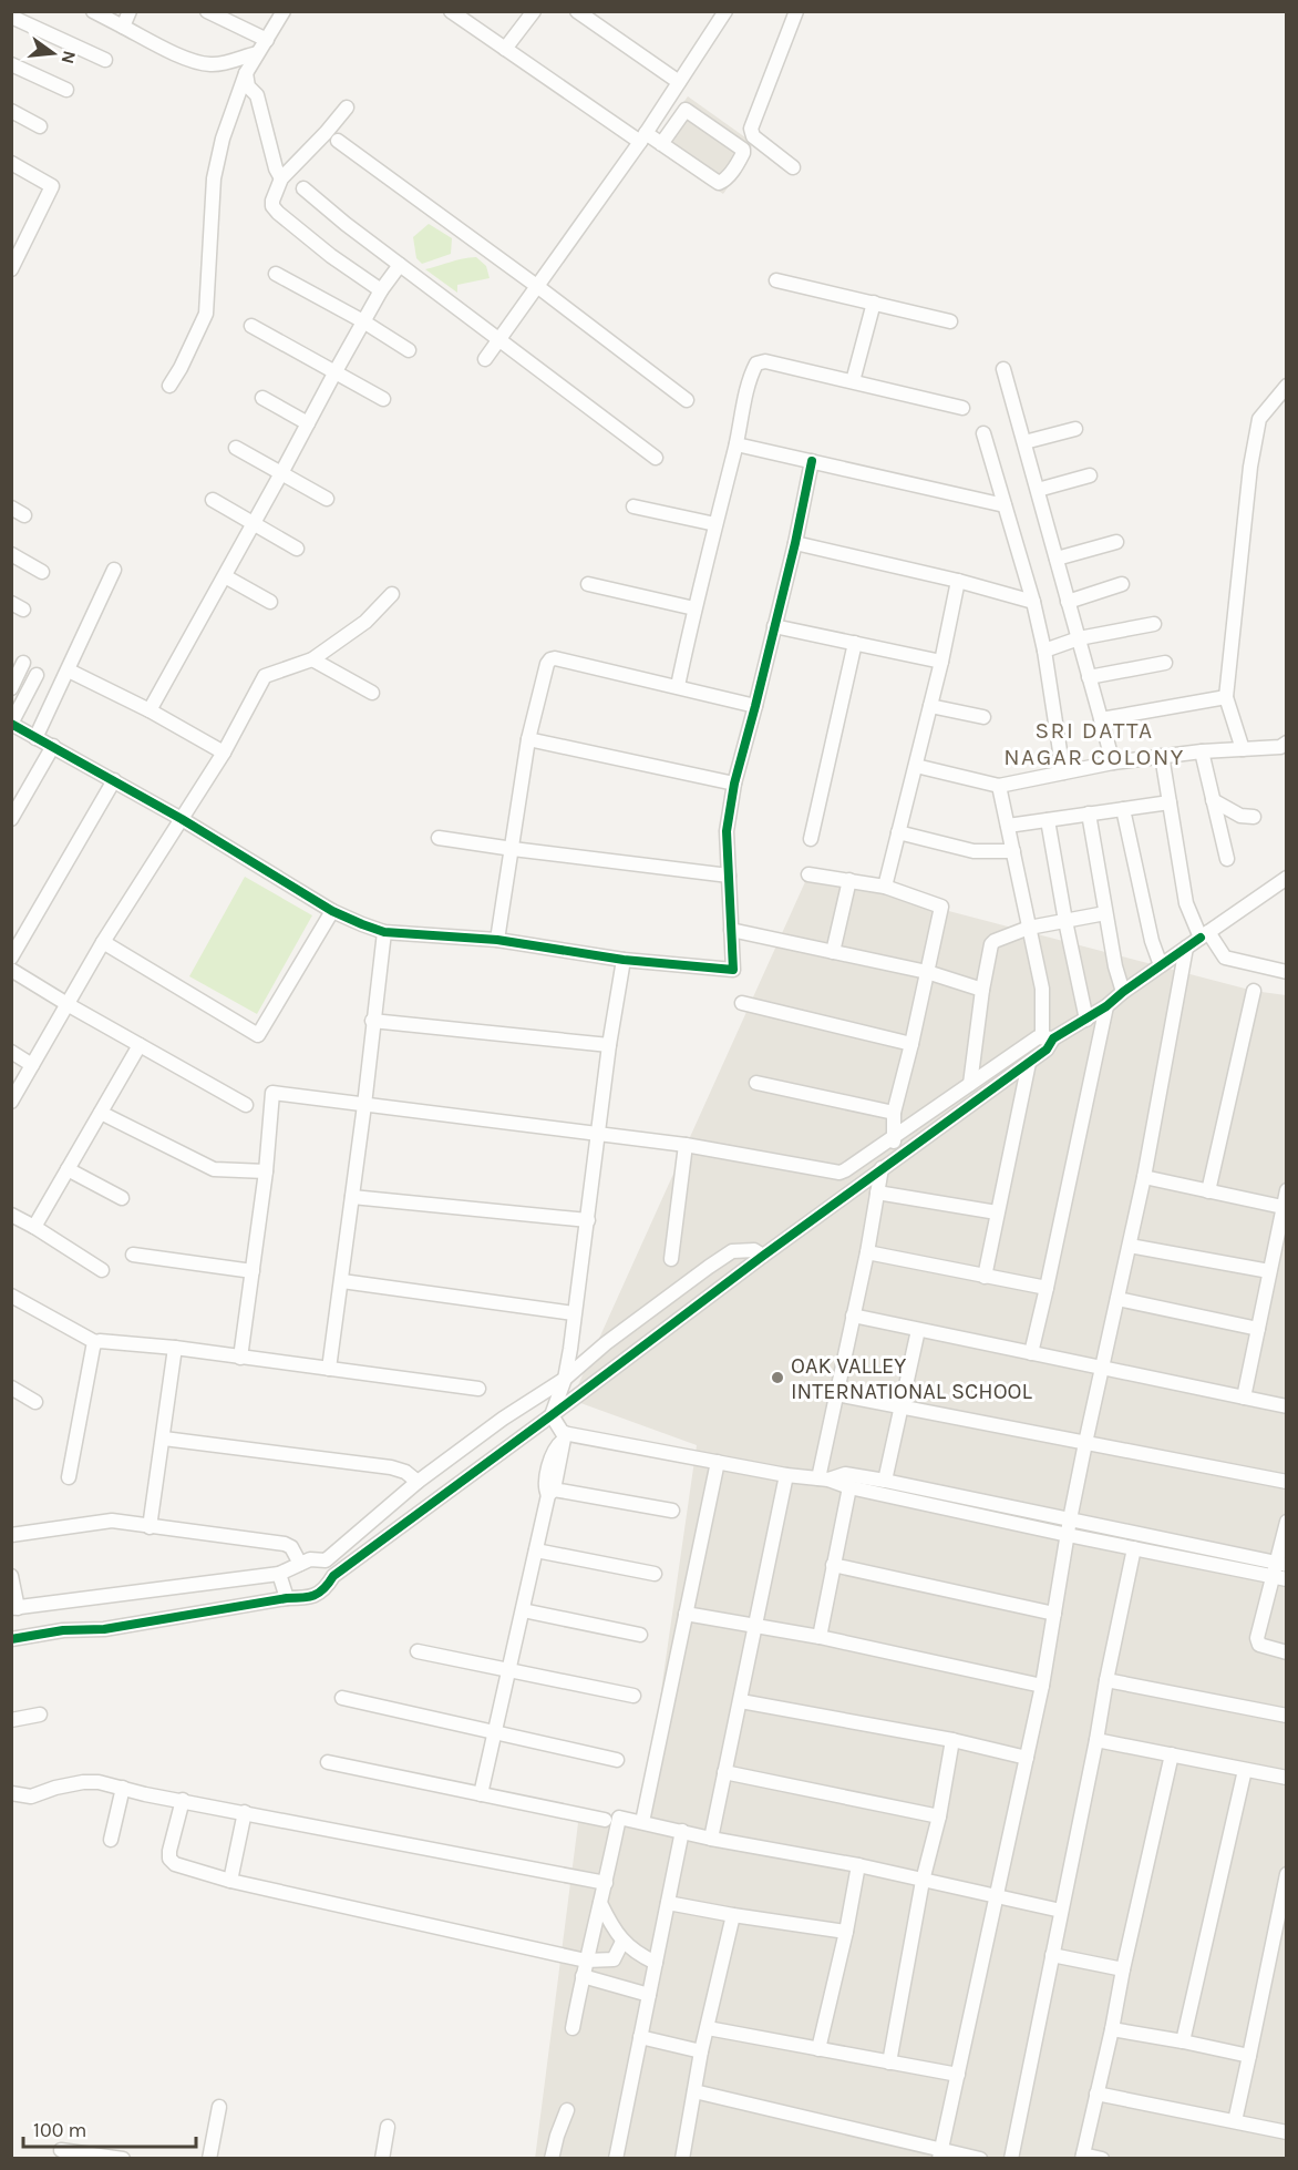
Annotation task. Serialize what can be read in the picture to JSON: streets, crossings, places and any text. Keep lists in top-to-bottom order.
{
  "districts": ["SRI DATTA NAGAR COLONY"],
  "places": ["OAK VALLEY INTERNATIONAL SCHOOL"],
  "scale_bar": "100 m",
  "north": "right"
}
